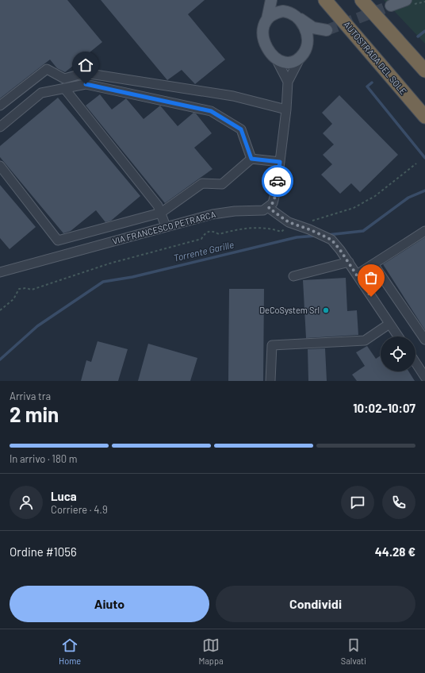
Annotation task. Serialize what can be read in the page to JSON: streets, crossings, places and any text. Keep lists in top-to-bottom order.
{
  "streets": {
    "highway": ["AUTOSTRADA DEL SOLE"],
    "street": ["VIA FRANCESCO PETRARCA"]
  },
  "water": ["Torrente Garille"],
  "places": ["DeCoSystem Srl"],
  "page": {
    "heading": ["2 min", "Arriva tra", "10:02–10:07"],
    "panel": [
      "Luca",
      "Corriere · 4.9",
      "Ordine #1056",
      "44.28 €"
    ],
    "bar": "In arrivo · 180 m",
    "buttons": ["Aiuto", "Condividi"],
    "tabs": ["Home", "Mappa", "Salvati"]
  }
}
